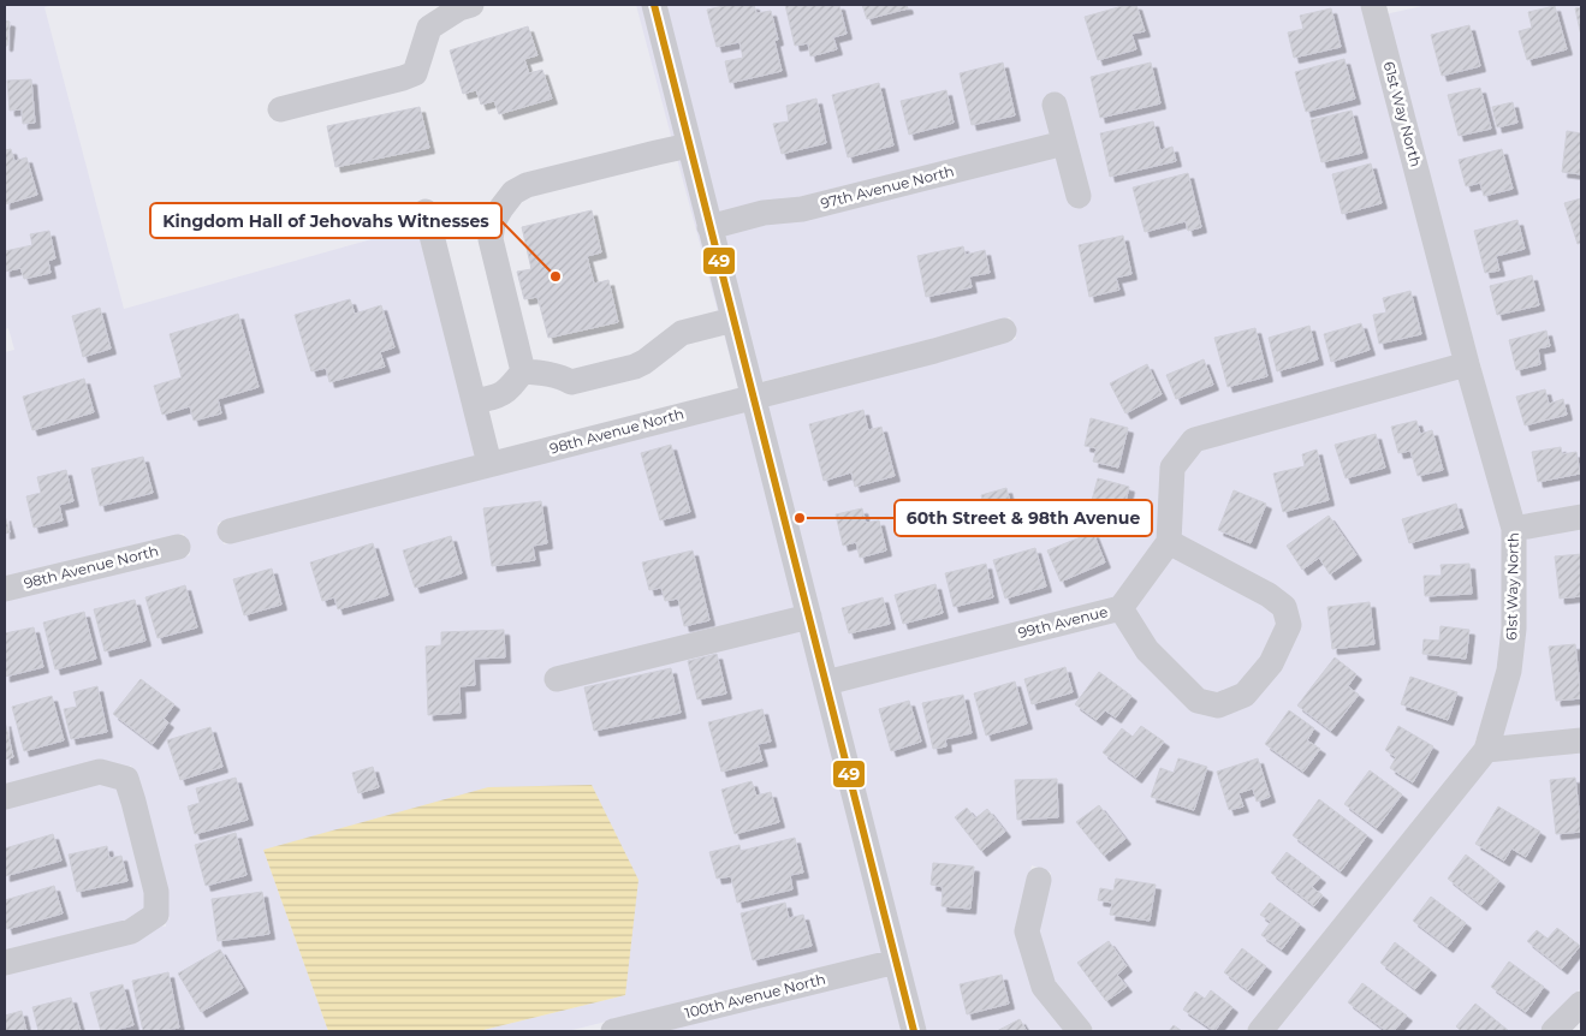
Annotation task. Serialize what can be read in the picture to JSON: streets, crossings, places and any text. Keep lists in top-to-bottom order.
{
  "streets": {
    "street": [
      "61st Way North",
      "97th Avenue North",
      "98th Avenue North",
      "99th Avenue",
      "100th Avenue North"
    ]
  },
  "places": ["Kingdom Hall of Jehovahs Witnesses", "60th Street & 98th Avenue"],
  "lines": ["transit line 49"]
}
